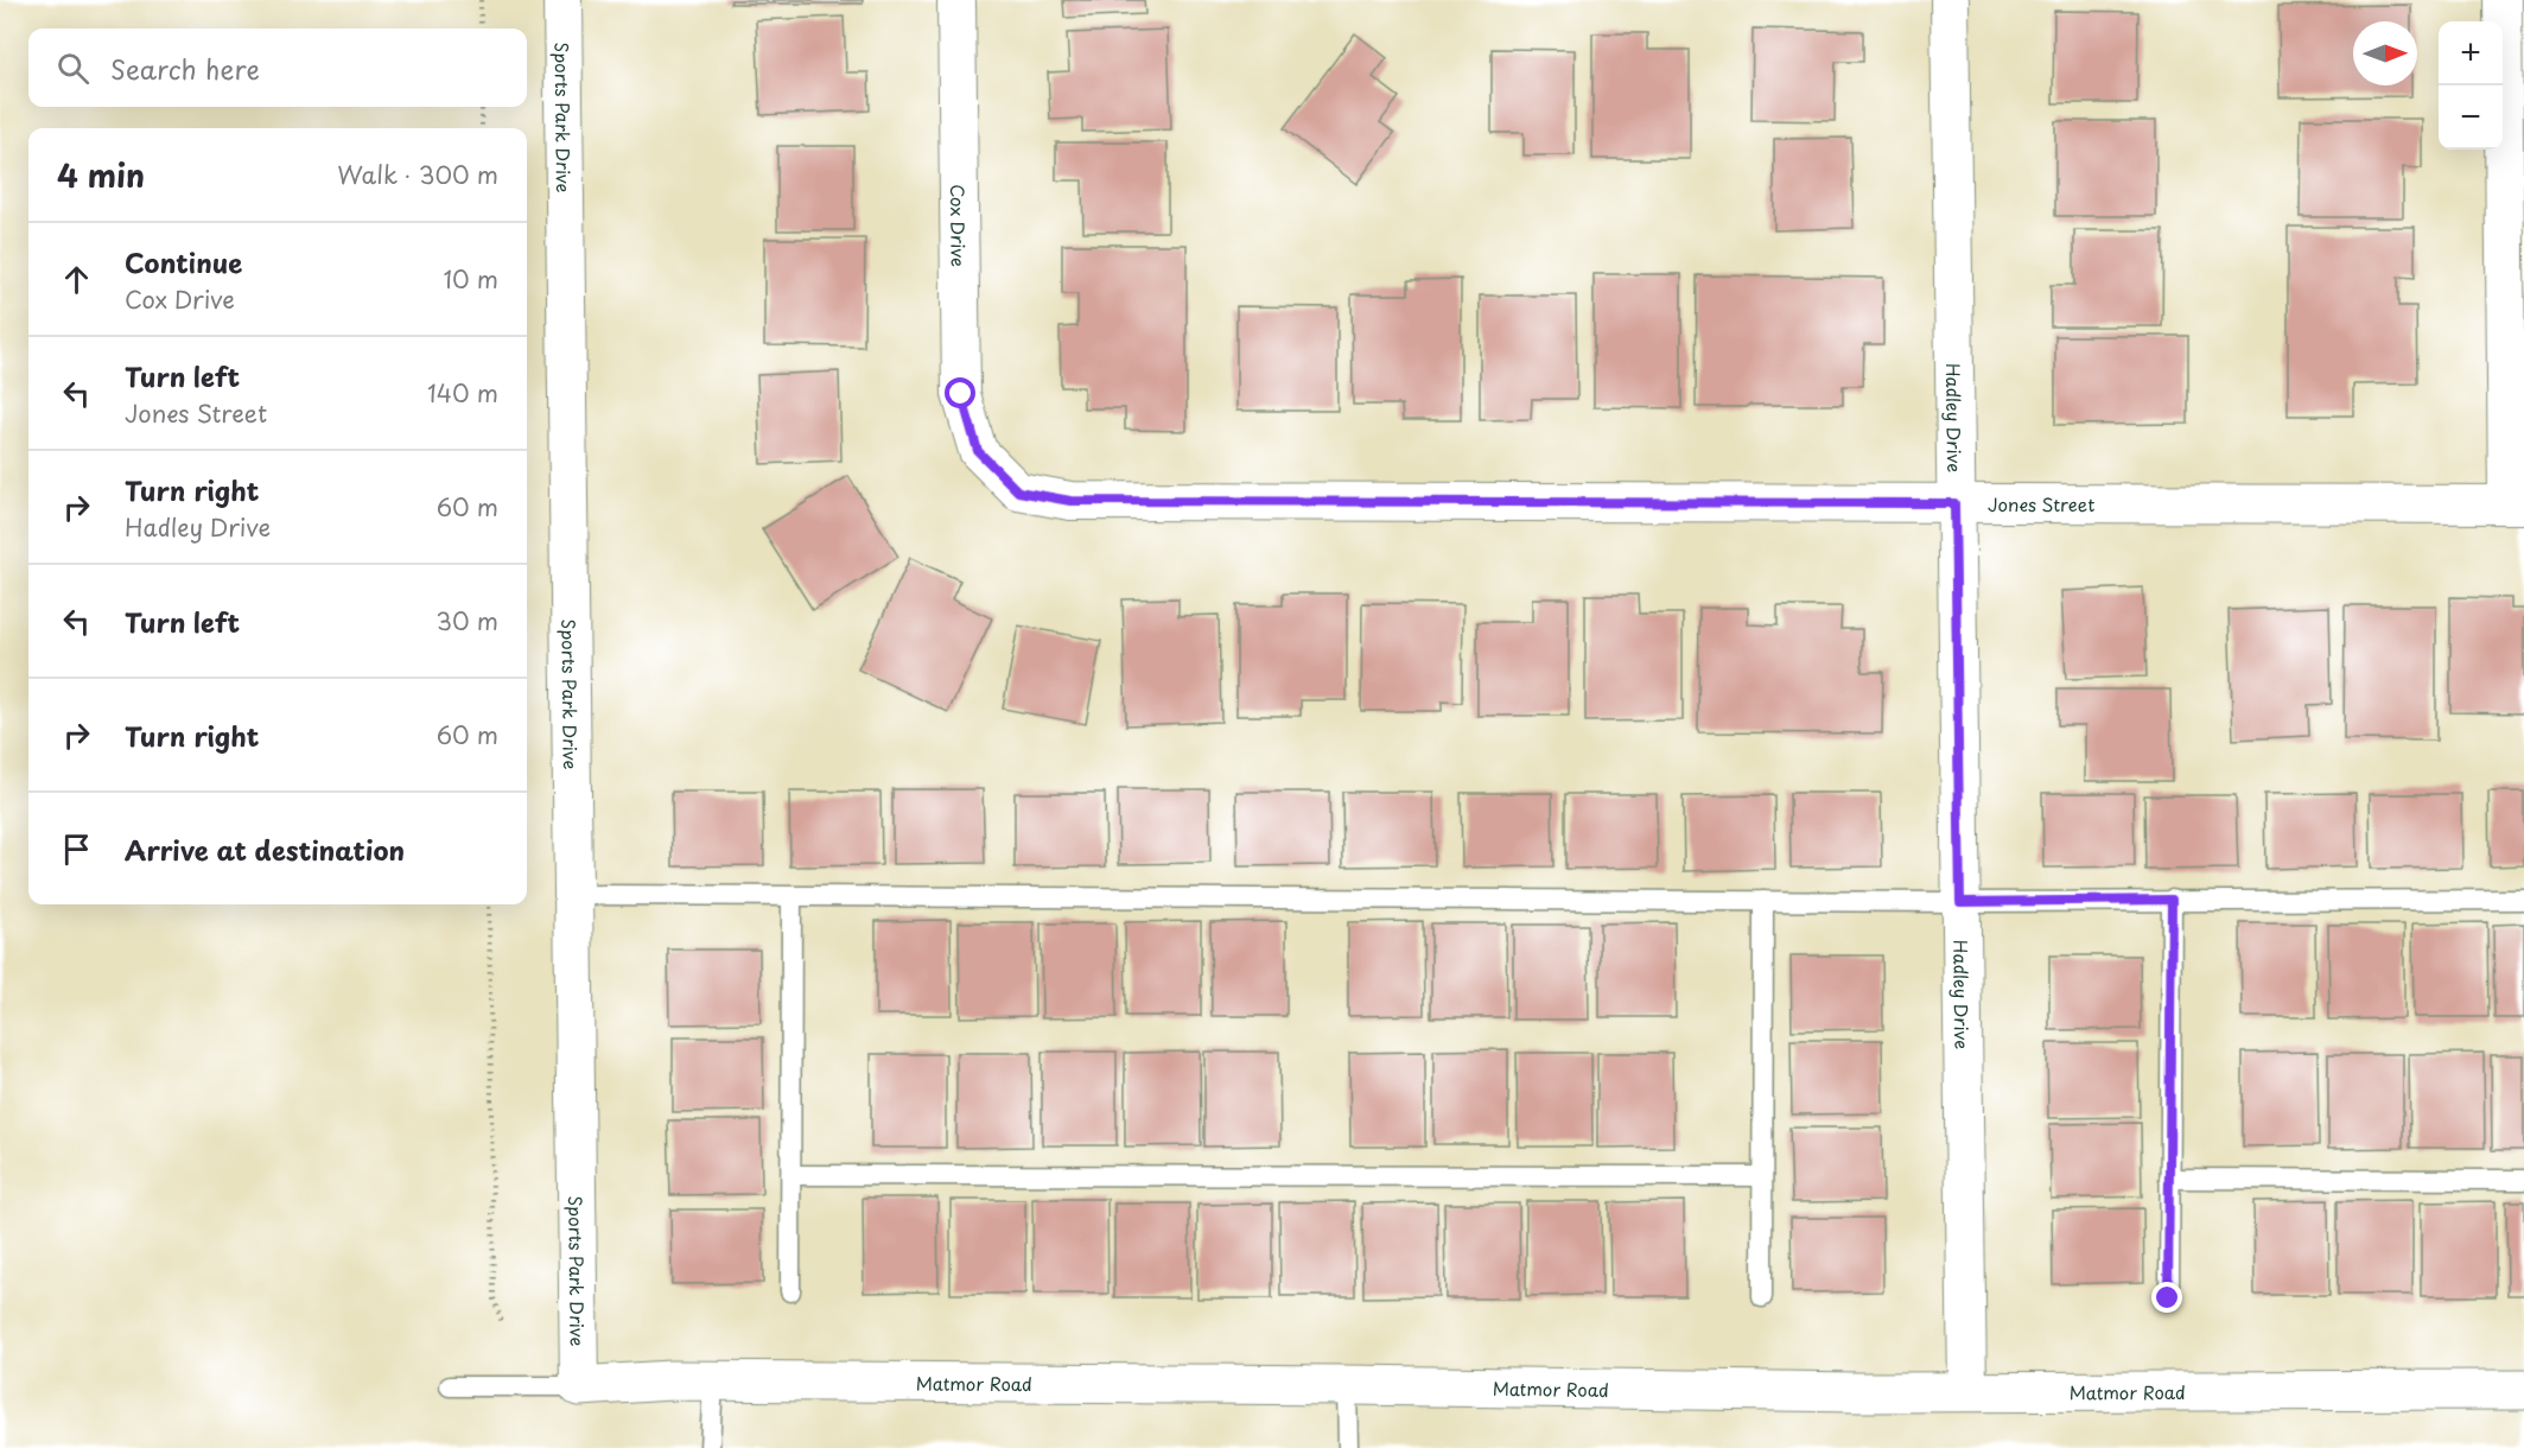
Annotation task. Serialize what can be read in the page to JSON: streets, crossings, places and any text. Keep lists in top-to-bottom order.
{
  "streets": {
    "street": [
      "Sports Park Drive",
      "Cox Drive",
      "Hadley Drive",
      "Jones Street",
      "Matmor Road"
    ]
  },
  "crossings": [
    ["Sports Park Drive", "Matmor Road"],
    ["Cox Drive", "Jones Street"],
    ["Hadley Drive", "Jones Street"],
    ["Hadley Drive", "Matmor Road"]
  ],
  "north": "right",
  "page": {
    "map_buttons": ["+", "−"],
    "search": "Search here",
    "heading": ["4 min", "Walk · 300 m"],
    "list": [
      ["Continue", "Cox Drive", "10 m"],
      ["Turn left", "Jones Street", "140 m"],
      ["Turn right", "Hadley Drive", "60 m"],
      ["Turn left", "30 m"],
      ["Turn right", "60 m"],
      "Arrive at destination"
    ]
  }
}
